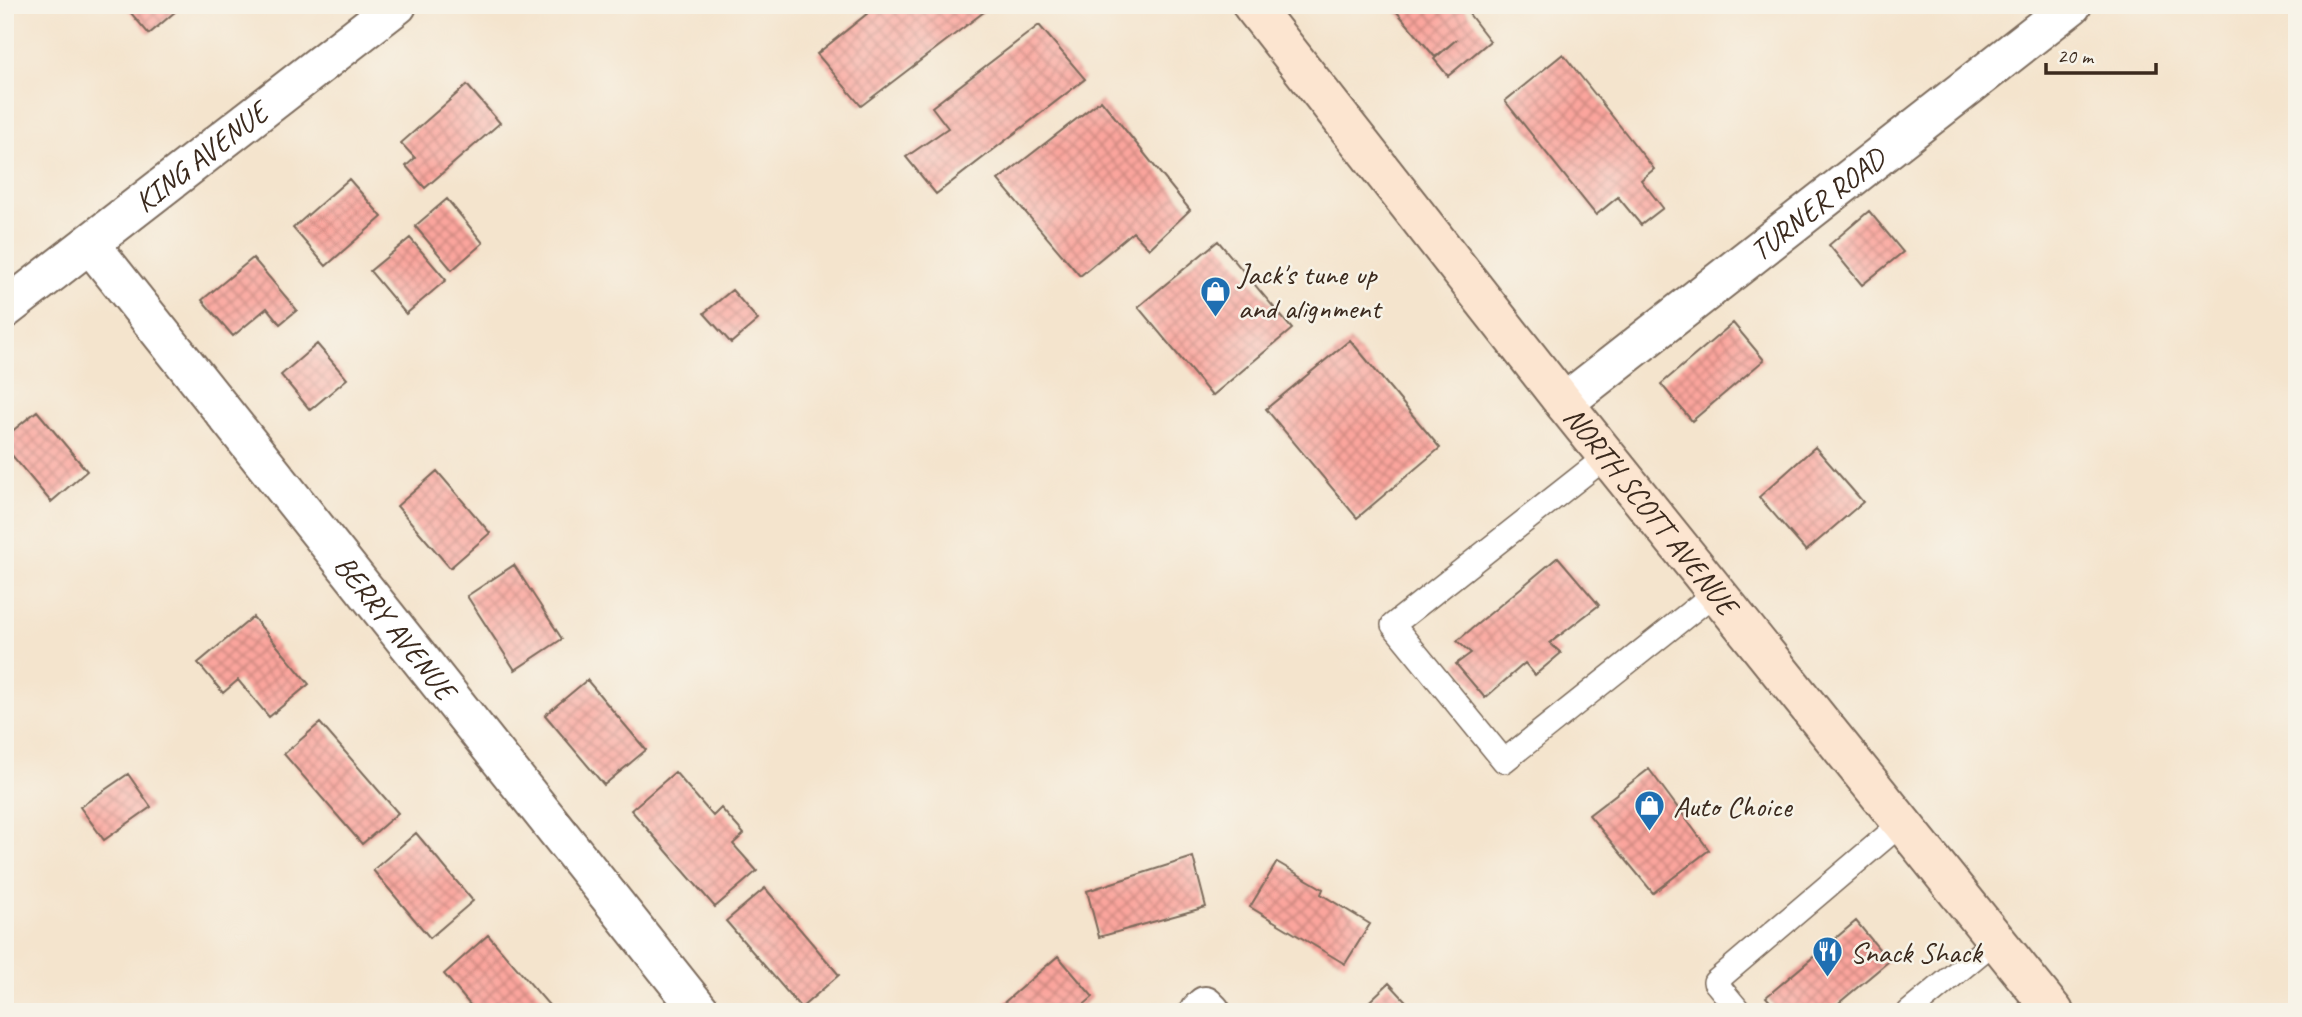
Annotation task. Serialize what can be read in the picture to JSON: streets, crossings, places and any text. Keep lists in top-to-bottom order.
{
  "streets": {
    "main road": ["NORTH SCOTT AVENUE"],
    "street": ["KING AVENUE", "TURNER ROAD", "BERRY AVENUE"]
  },
  "crossings": [
    ["KING AVENUE", "BERRY AVENUE"],
    ["TURNER ROAD", "NORTH SCOTT AVENUE"]
  ],
  "places": {
    "shop": ["Jack's tune up and alignment", "Auto Choice"],
    "restaurant": ["Snack Shack"]
  },
  "scale_bar": "20 m"
}
